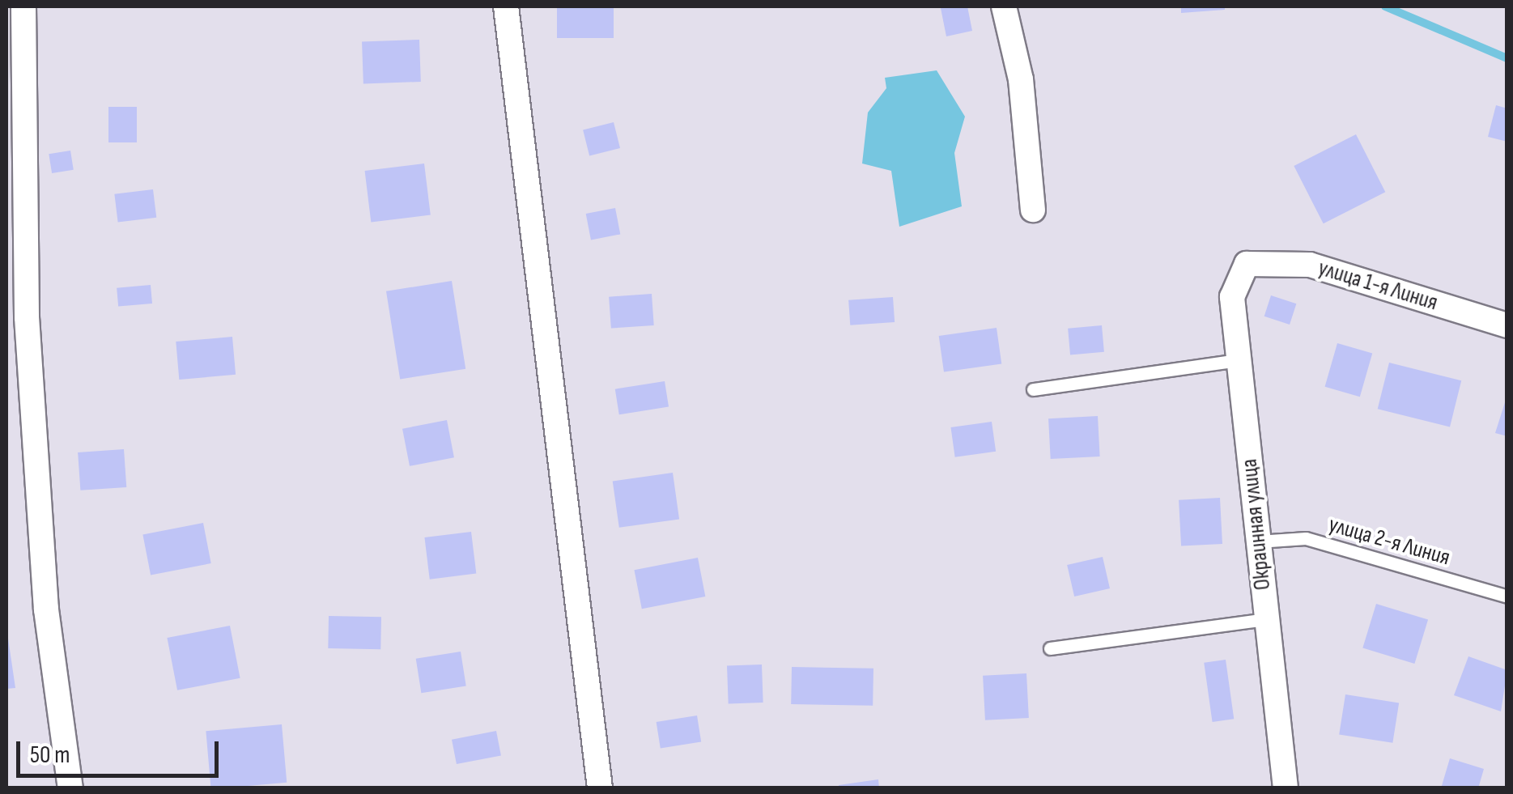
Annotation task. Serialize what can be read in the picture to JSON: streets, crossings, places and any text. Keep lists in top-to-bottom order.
{
  "streets": {
    "street": ["улица 1-я Линия", "Окраинная улица"],
    "lane": ["улица 2-я Линия"]
  },
  "crossings": [
    ["улица 1-я Линия", "Окраинная улица"],
    ["Окраинная улица", "улица 2-я Линия"]
  ],
  "scale_bar": "50 m"
}
